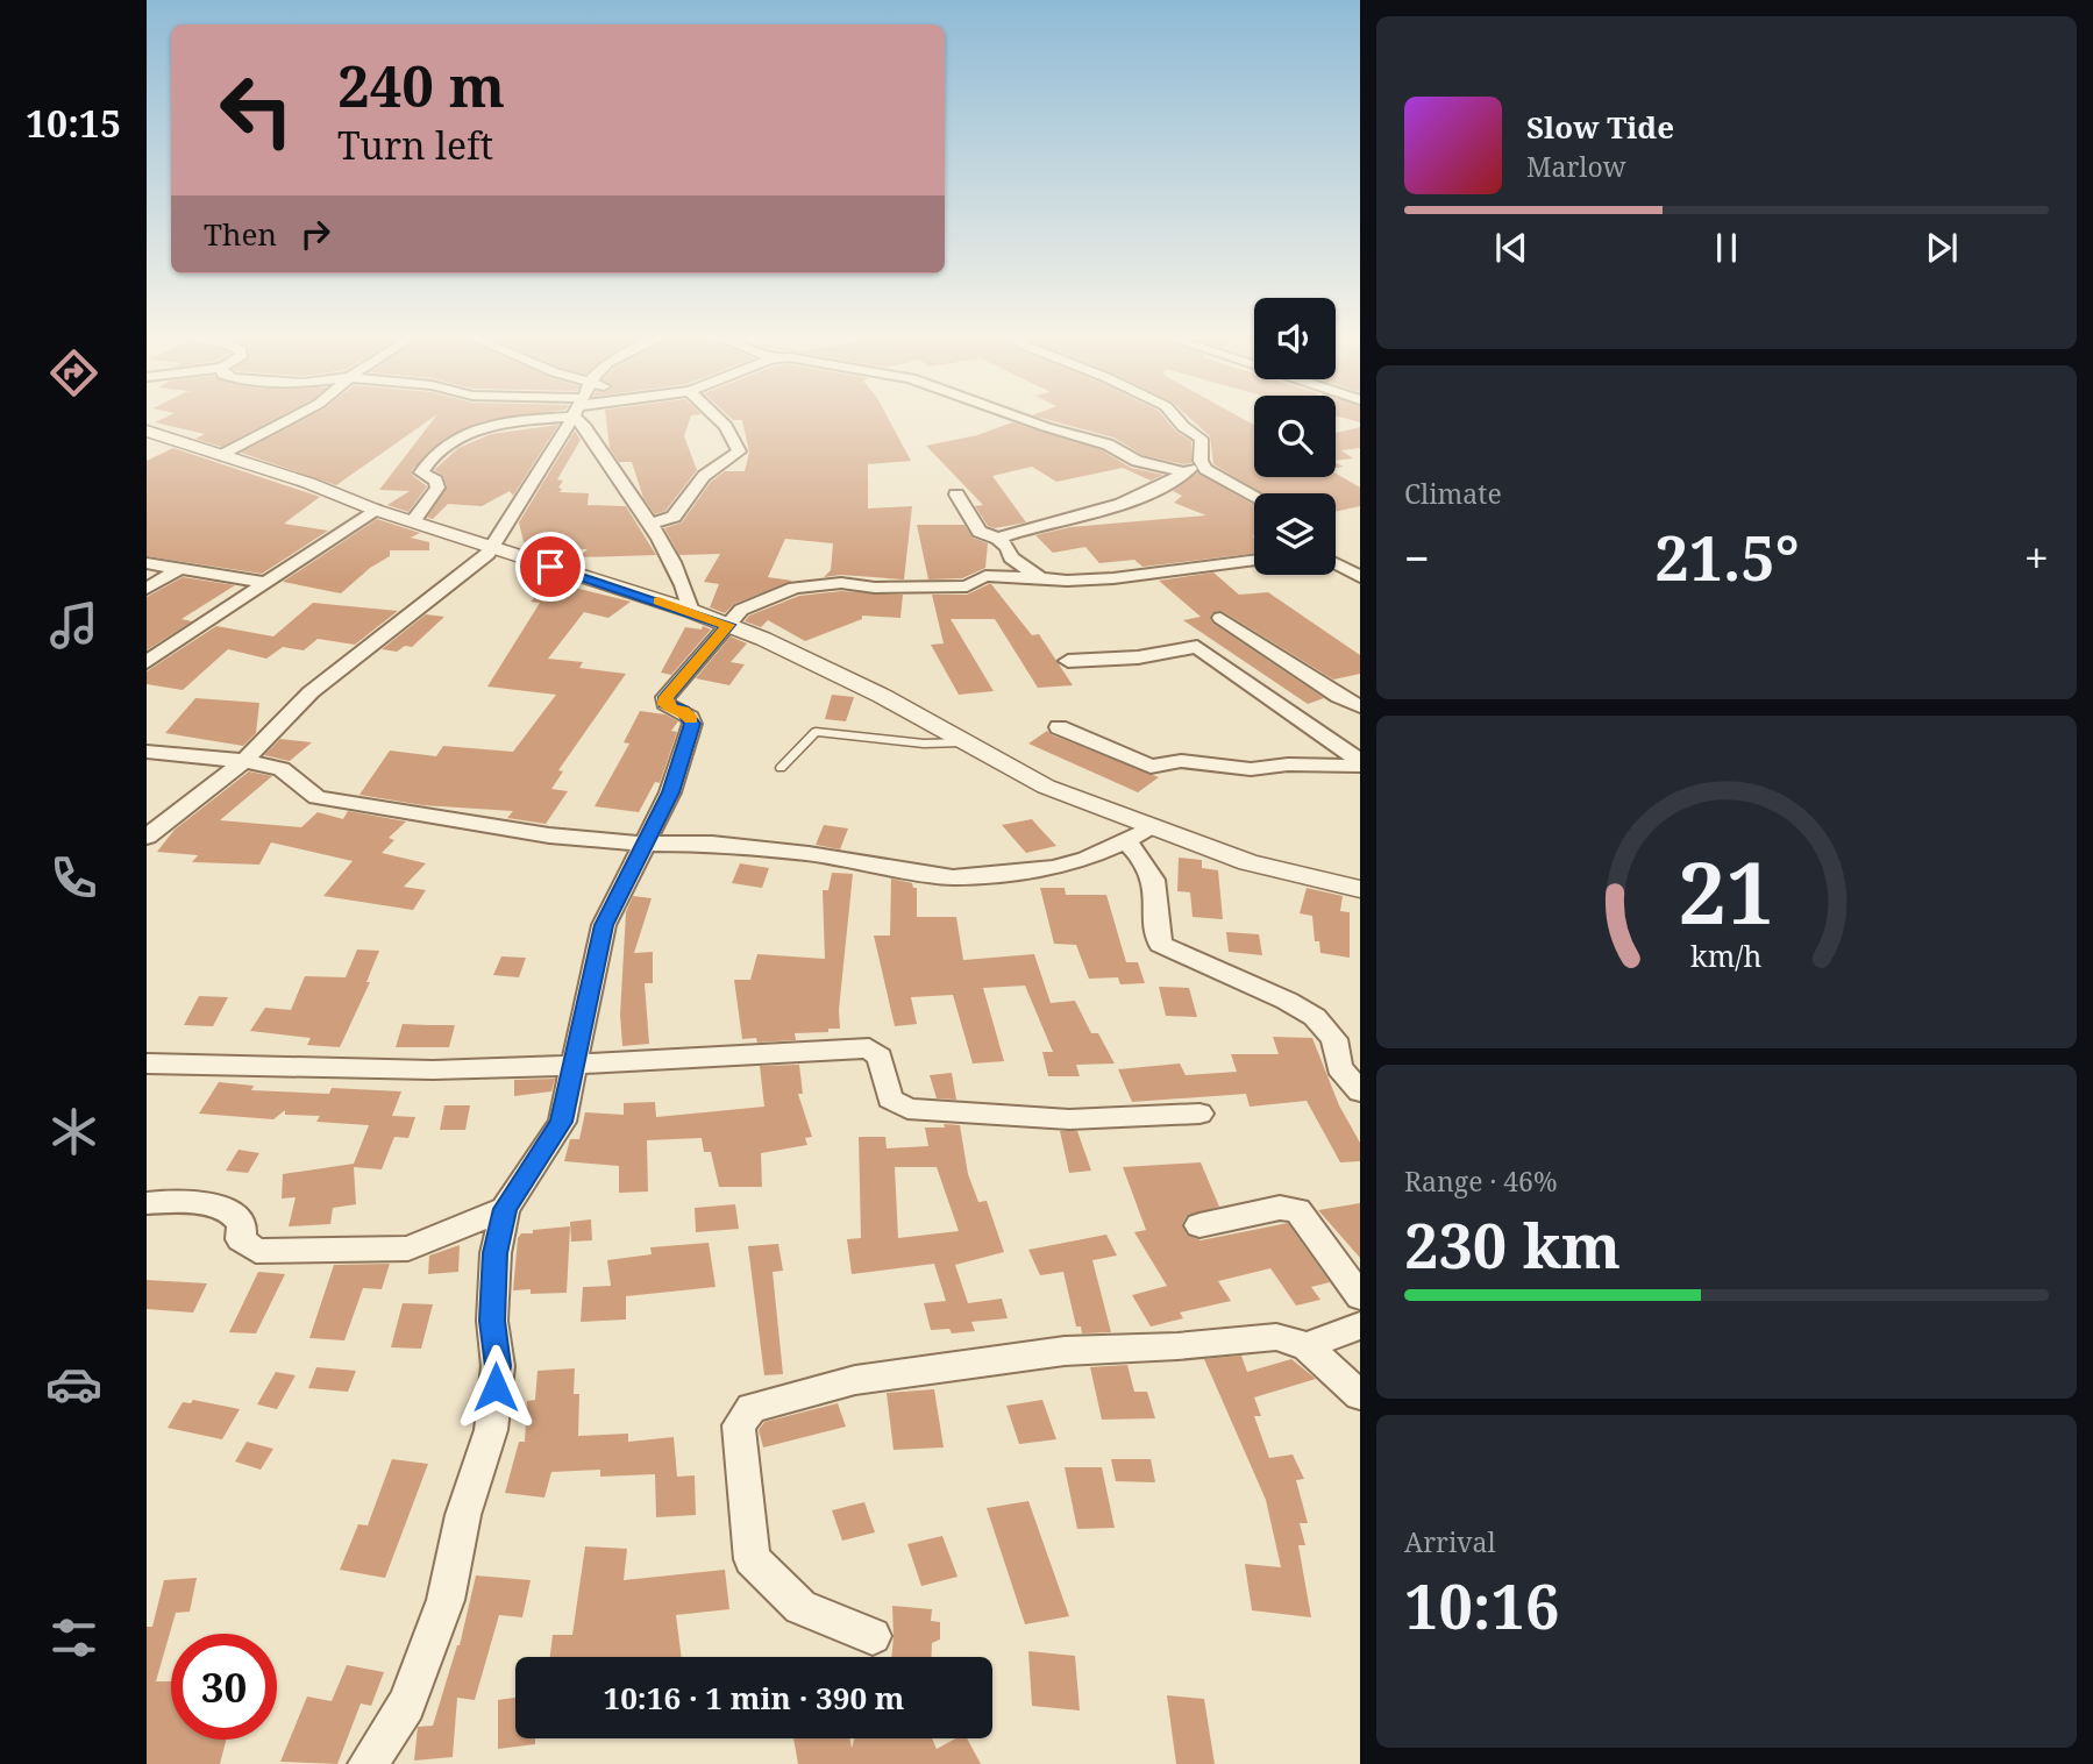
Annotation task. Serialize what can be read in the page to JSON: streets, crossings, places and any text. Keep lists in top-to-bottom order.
{
  "page": {
    "tabs": "10:15",
    "turn": ["240 m", "Turn left"],
    "song": ["Slow Tide", "Marlow"],
    "then": "Then",
    "tile": [
      "Climate",
      ["Range · 46%", "230 km"],
      ["Arrival", "10:16"]
    ],
    "heat": ["−", "21.5°", "+"],
    "limit": "30",
    "trip": "10:16 · 1 min · 390 m",
    "gauge": ["21", "km/h"]
  }
}
